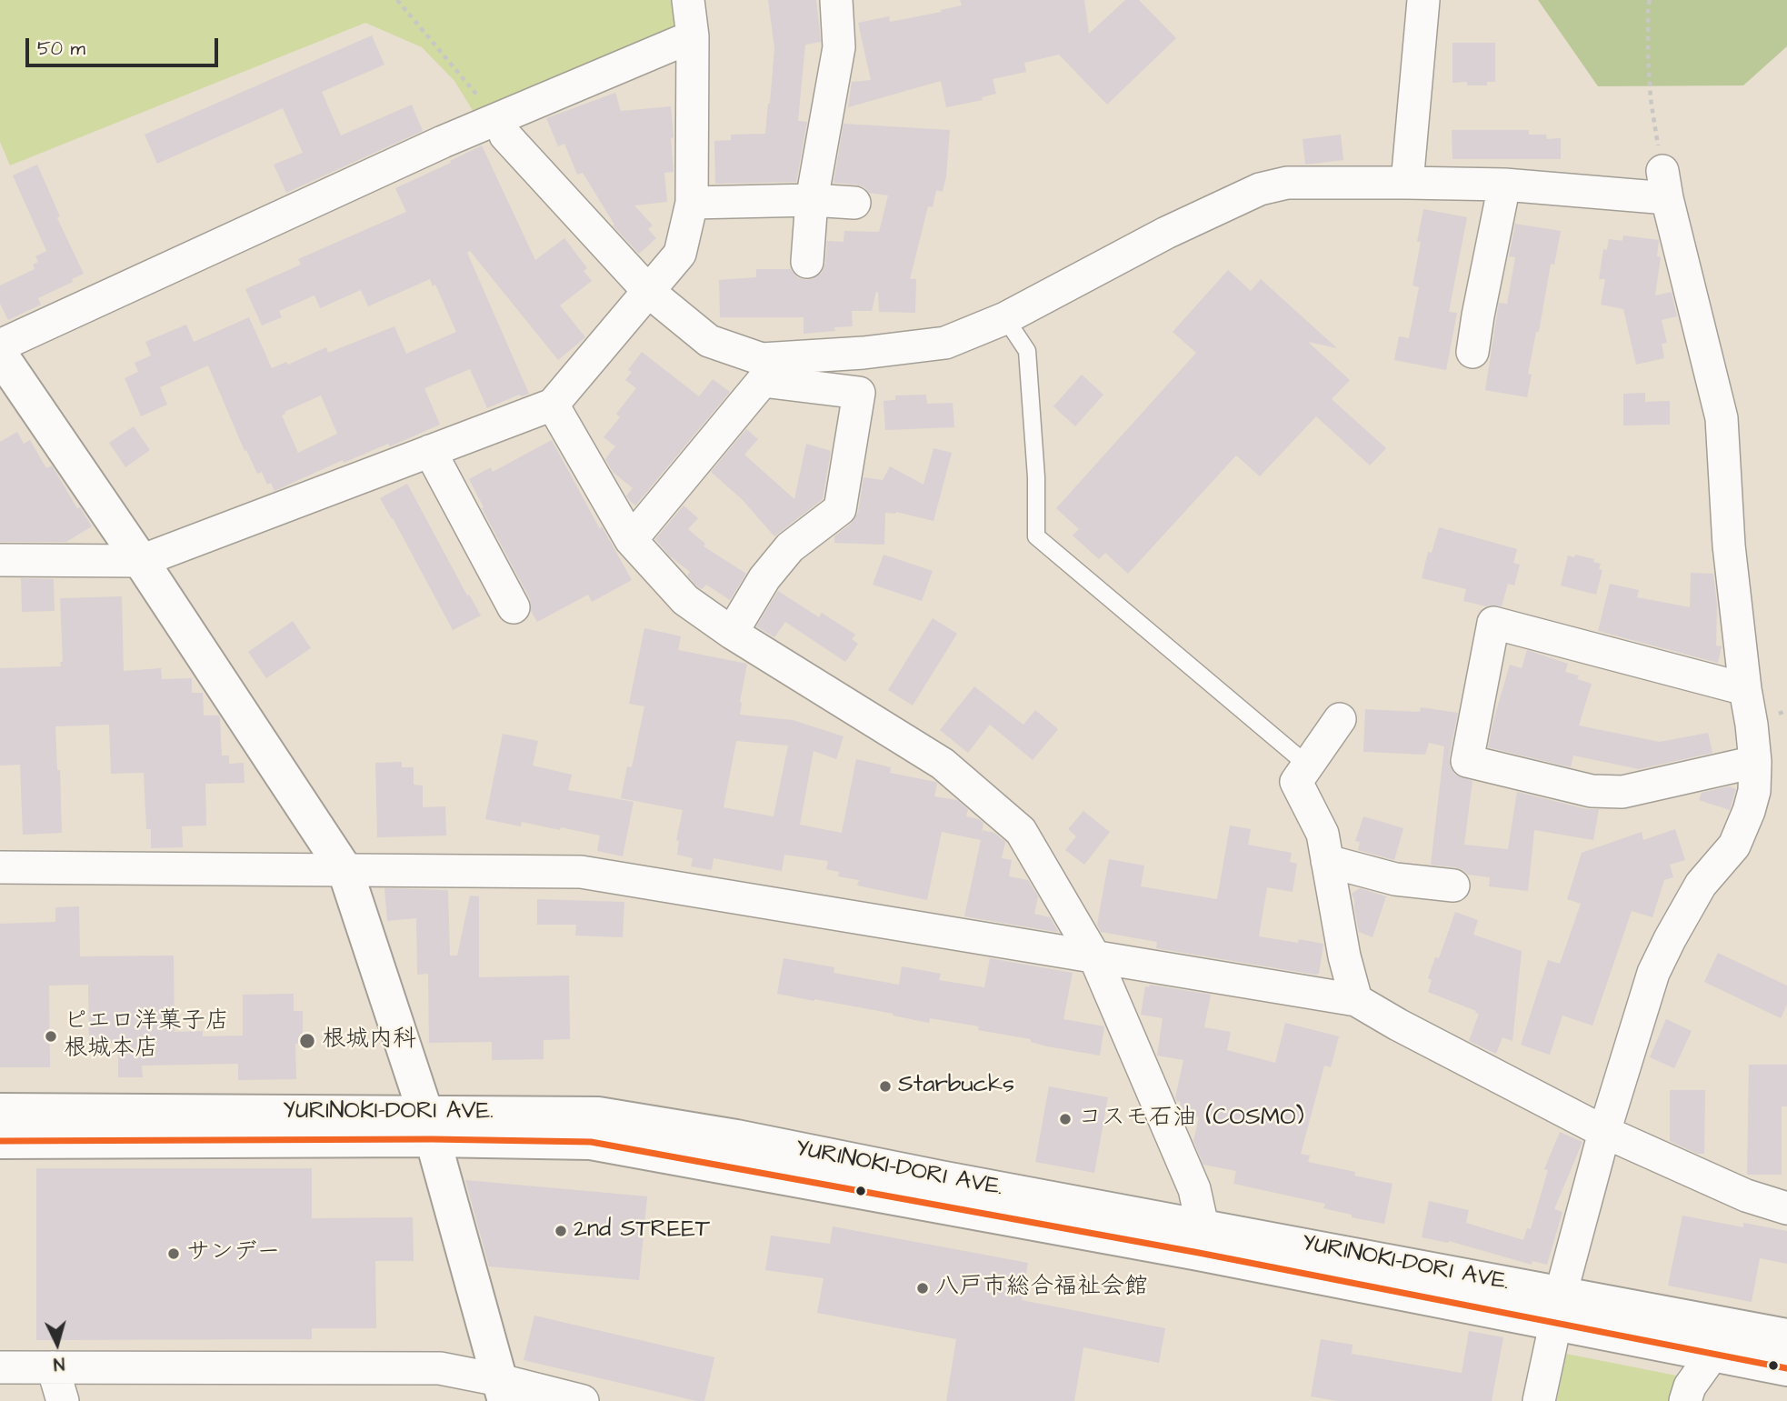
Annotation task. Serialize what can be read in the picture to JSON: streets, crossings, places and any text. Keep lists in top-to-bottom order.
{
  "streets": {
    "street": ["YURINOKI-DORI AVE."]
  },
  "places": [
    "ピエロ洋菓子店 根城本店",
    "根城内科",
    "Starbucks",
    "コスモ石油 (COSMO)",
    "2nd STREET",
    "サンデー",
    "八戸市総合福祉会館"
  ],
  "scale_bar": "50 m",
  "north": "bottom"
}
